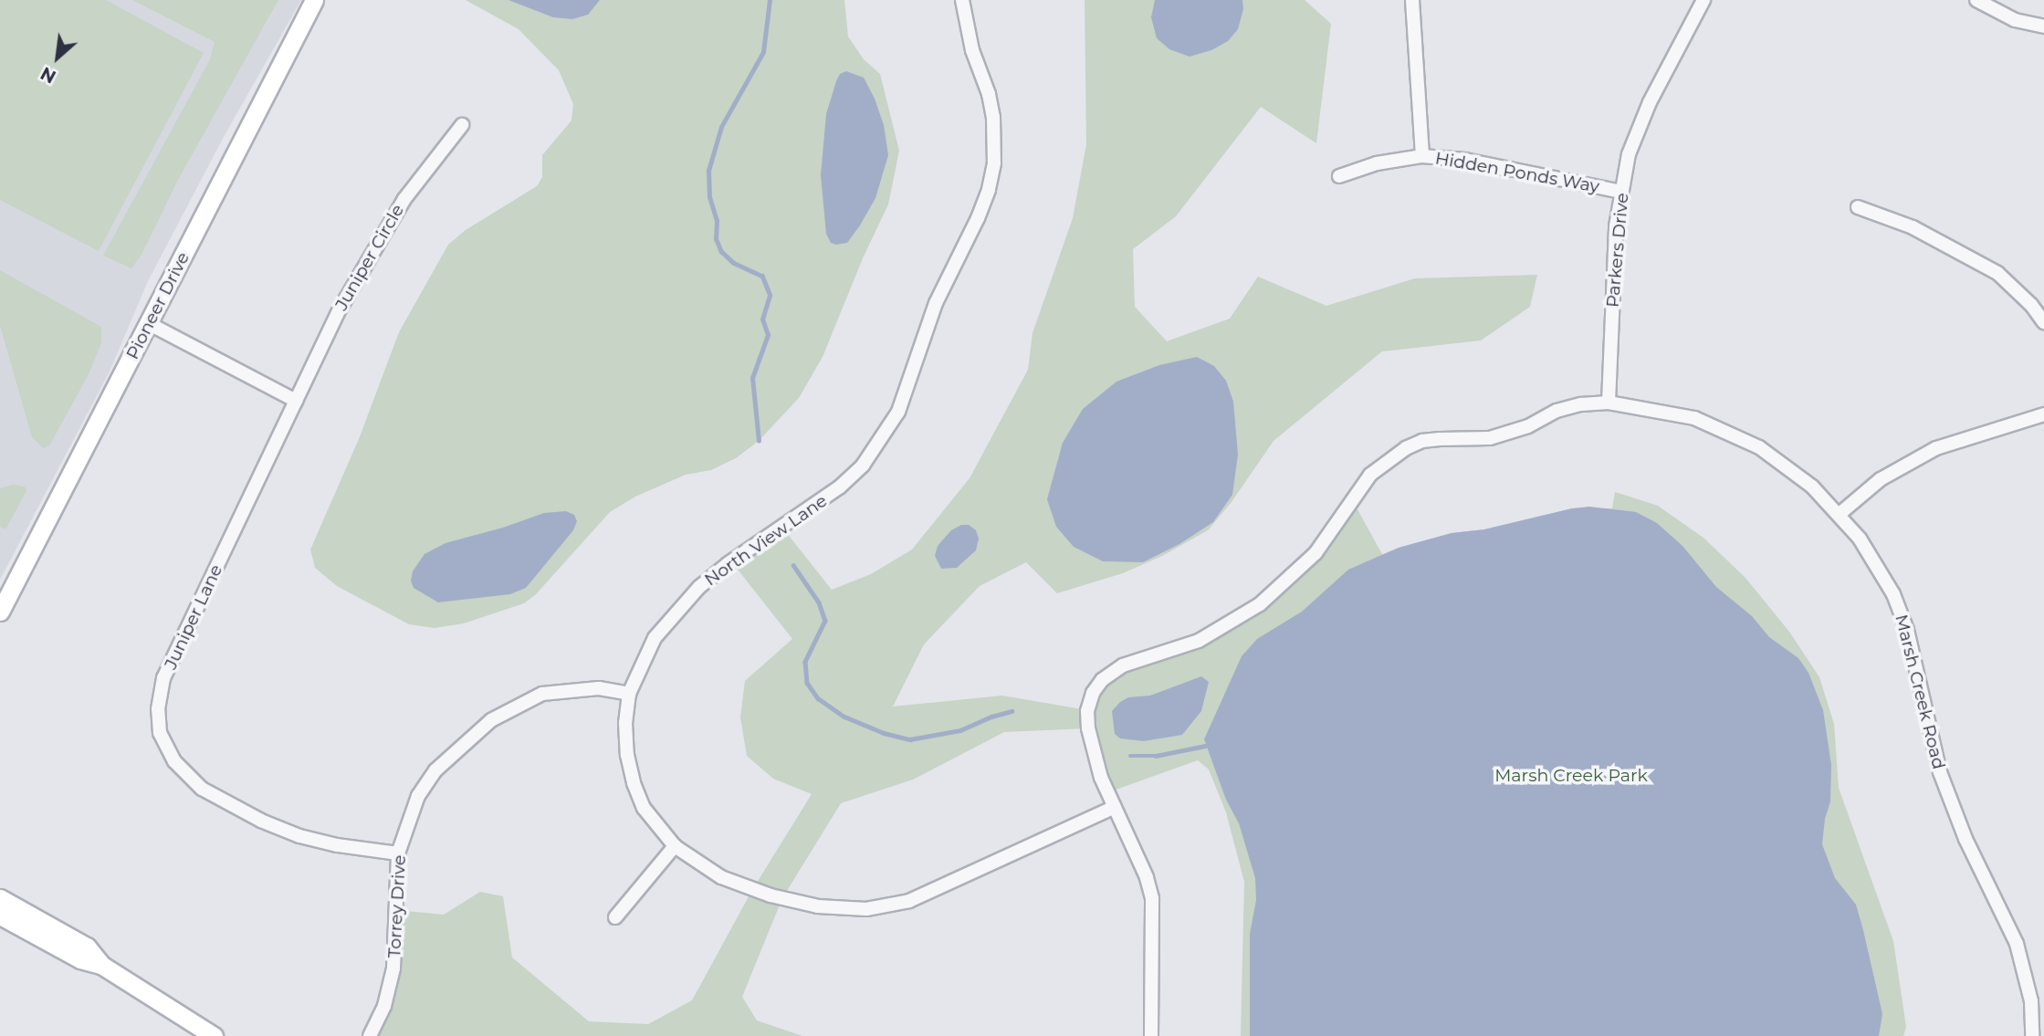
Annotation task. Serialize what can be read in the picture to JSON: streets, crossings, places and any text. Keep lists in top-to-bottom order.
{
  "streets": {
    "street": [
      "Hidden Ponds Way",
      "Parkers Drive",
      "Juniper Circle",
      "Pioneer Drive",
      "North View Lane",
      "Juniper Lane",
      "Marsh Creek Road",
      "Torrey Drive"
    ]
  },
  "crossings": [
    ["Hidden Ponds Way", "Parkers Drive"],
    ["Parkers Drive", "Marsh Creek Road"],
    ["Juniper Circle", "Juniper Lane"],
    ["North View Lane", "Marsh Creek Road"],
    ["North View Lane", "Torrey Drive"],
    ["Juniper Lane", "Torrey Drive"]
  ],
  "parks": ["Marsh Creek Park"],
  "north": "bottom left"
}
